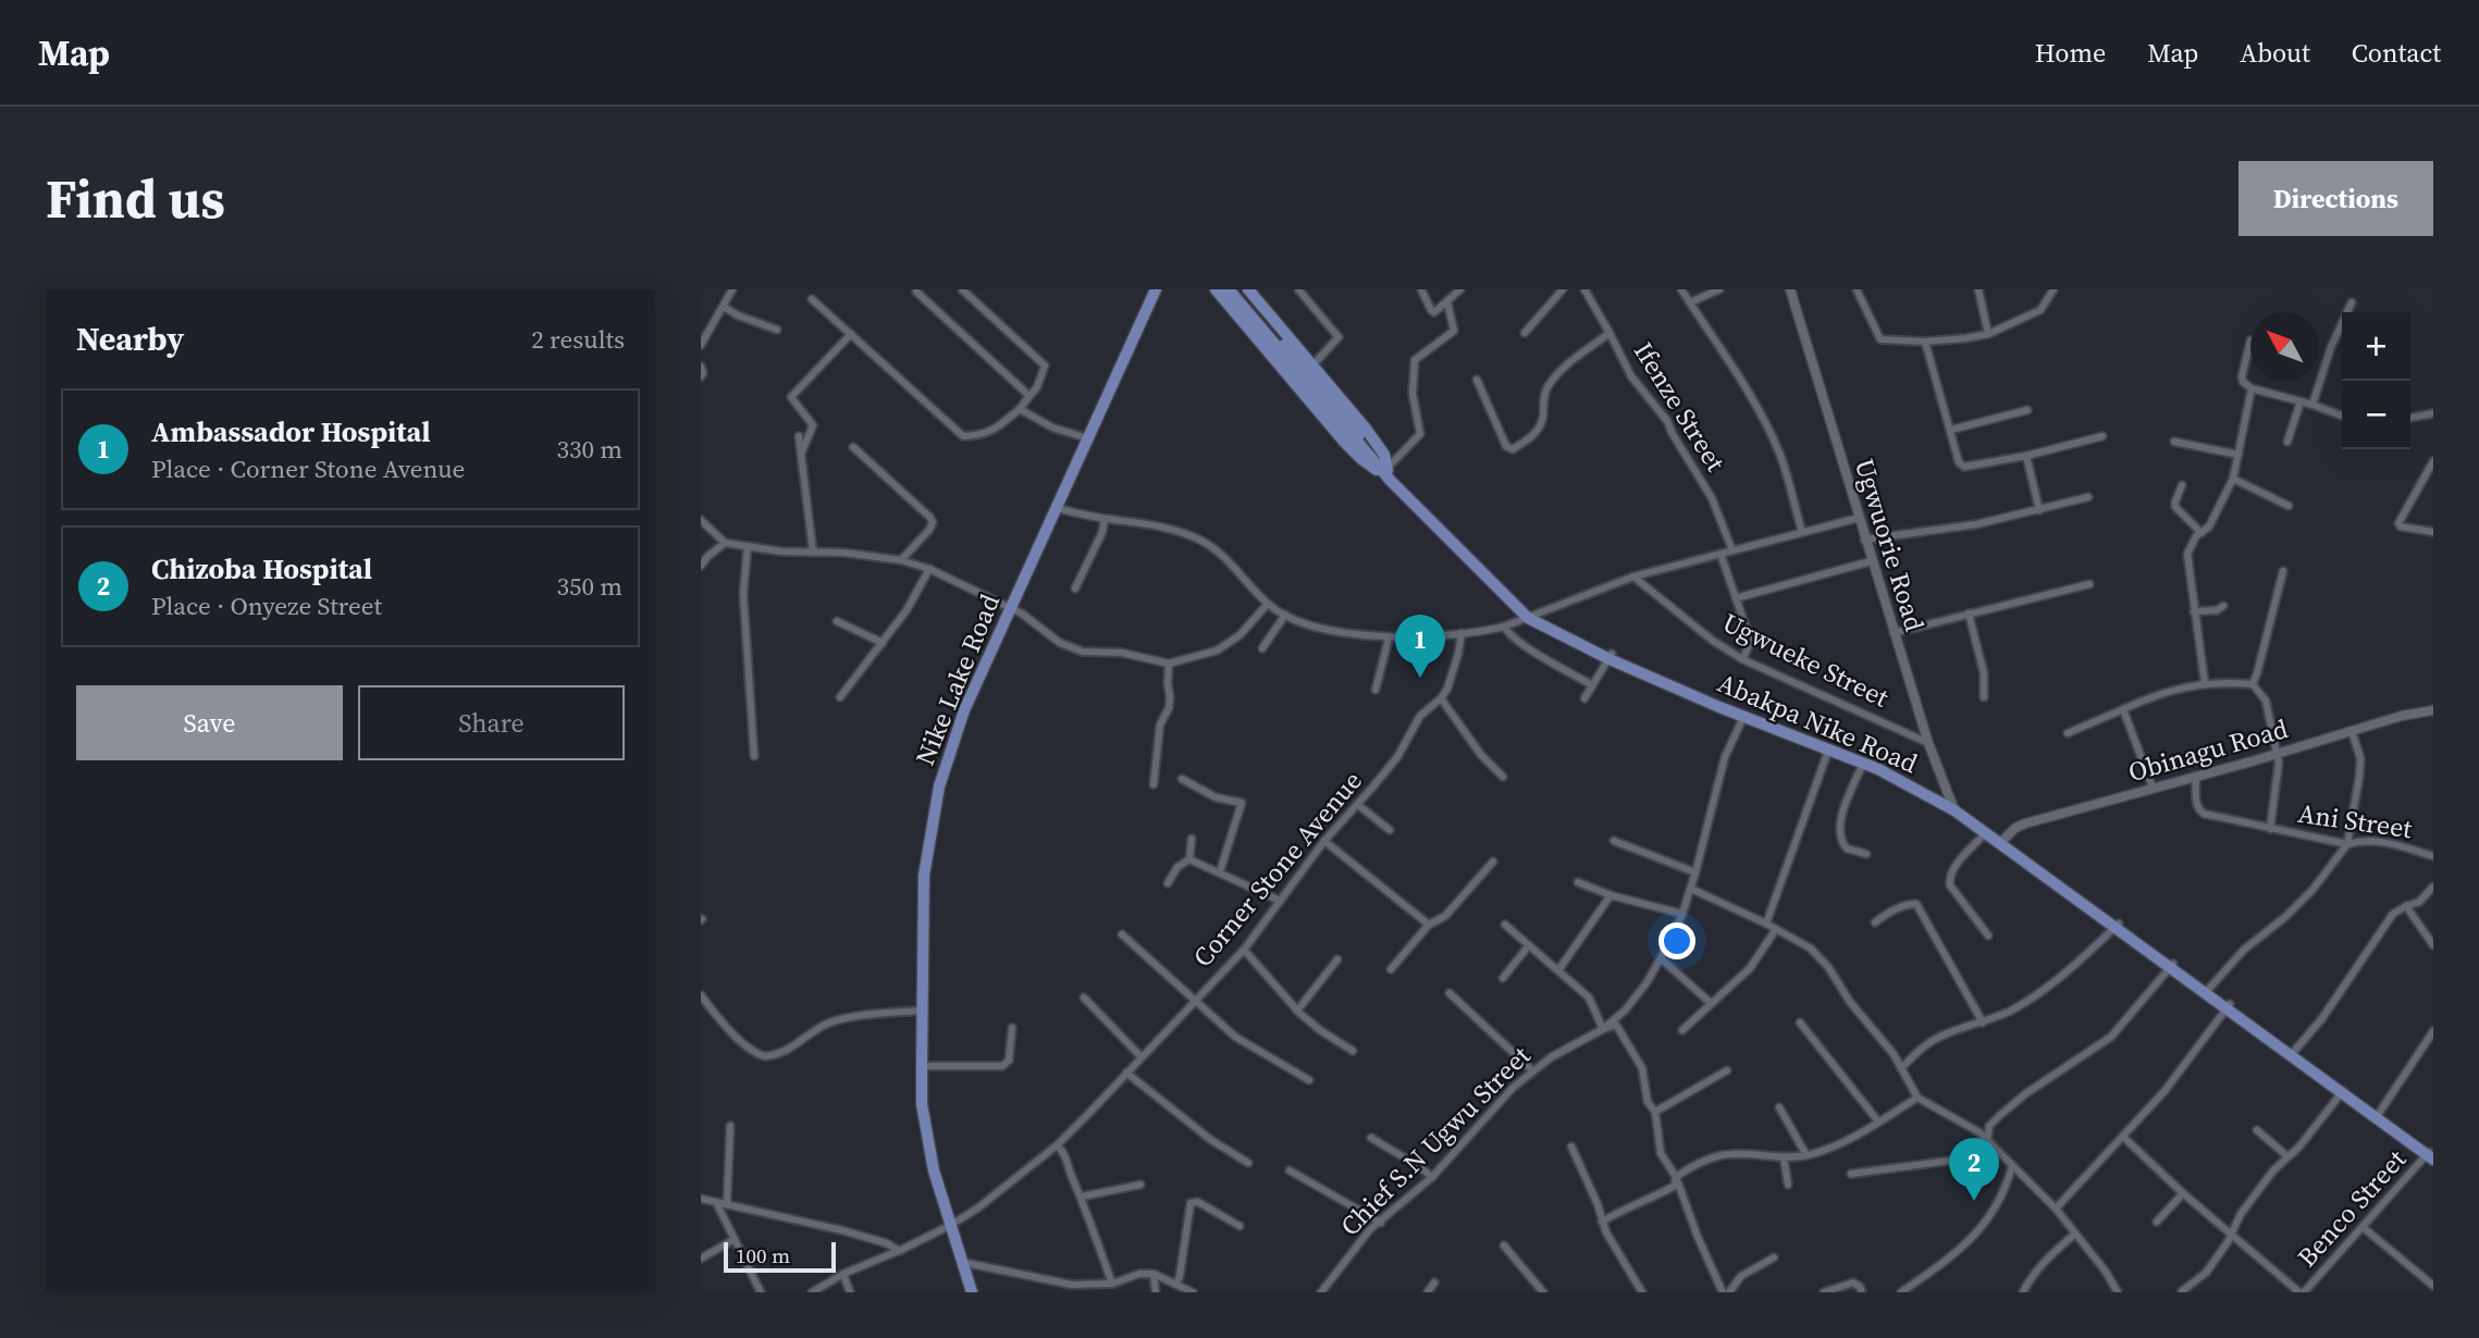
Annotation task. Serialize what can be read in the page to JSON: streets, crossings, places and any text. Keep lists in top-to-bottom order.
{
  "streets": {
    "main road": ["Nike Lake Road", "Abakpa Nike Road"],
    "street": [
      "Ifenze Street",
      "Ugwuorie Road",
      "Ugwueke Street",
      "Obinagu Road",
      "Ani Street",
      "Corner Stone Avenue",
      "Chief S.N Ugwu Street",
      "Benco Street"
    ]
  },
  "crossings": [
    ["Ugwuorie Road", "Ugwueke Street"],
    ["Ugwuorie Road", "Abakpa Nike Road"],
    ["Nike Lake Road", "Corner Stone Avenue"],
    ["Abakpa Nike Road", "Obinagu Road"],
    ["Abakpa Nike Road", "Chief S.N Ugwu Street"],
    ["Abakpa Nike Road", "Benco Street"],
    ["Obinagu Road", "Ani Street"]
  ],
  "scale_bar": "100 m",
  "north": "top left",
  "page": {
    "header": "Map",
    "nav": [
      "Home",
      "Map",
      "About",
      "Contact"
    ],
    "buttons": [
      "Directions",
      ["Save", "Share"]
    ],
    "title": "Find us",
    "heading": ["Nearby", "2 results"],
    "map_buttons": ["+", "−"],
    "list": [
      {
        "mark": "1",
        "name": "Ambassador Hospital",
        "note": "Place · Corner Stone Avenue",
        "value": "330 m"
      },
      {
        "mark": "2",
        "name": "Chizoba Hospital",
        "note": "Place · Onyeze Street",
        "value": "350 m"
      }
    ],
    "pins": ["1", "2"],
    "scale": "100 m"
  }
}
